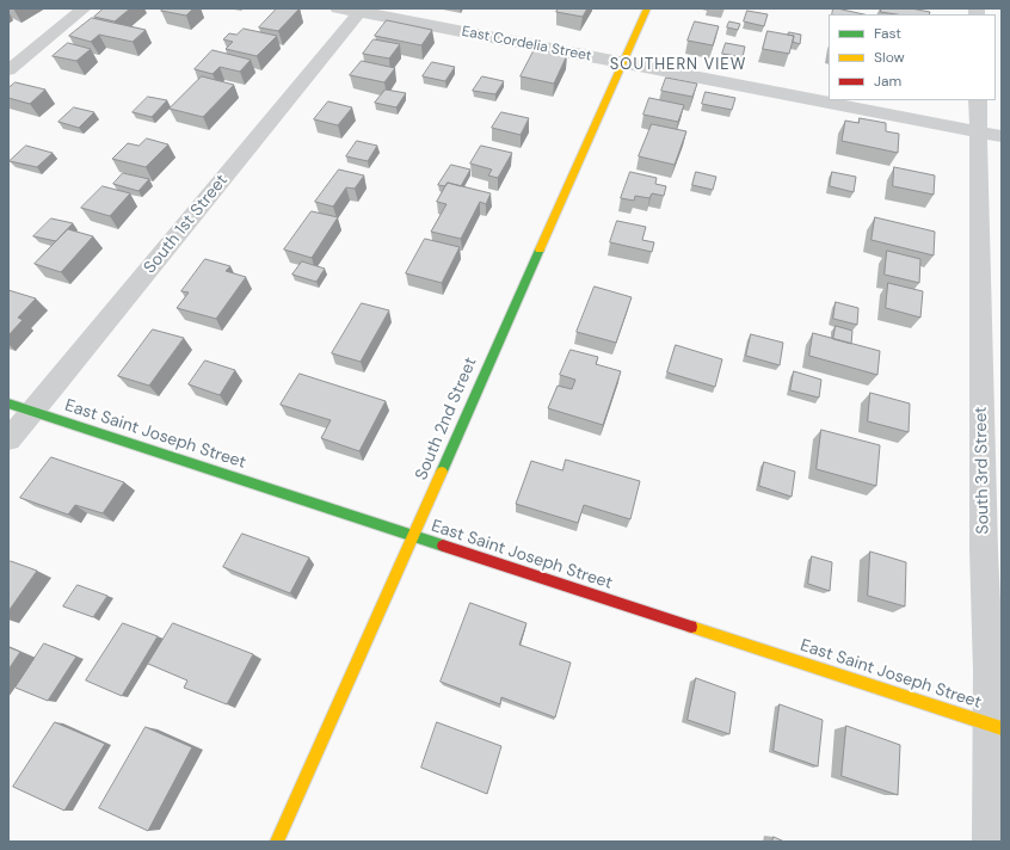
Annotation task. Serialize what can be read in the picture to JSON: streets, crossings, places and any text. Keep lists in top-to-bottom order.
{
  "streets": {
    "street": [
      "East Cordelia Street",
      "South 1st Street",
      "South 2nd Street",
      "East Saint Joseph Street",
      "South 3rd Street"
    ]
  },
  "crossings": [
    ["East Cordelia Street", "South 1st Street"],
    ["East Cordelia Street", "South 2nd Street"],
    ["East Cordelia Street", "South 3rd Street"],
    ["South 1st Street", "East Saint Joseph Street"],
    ["South 2nd Street", "East Saint Joseph Street"],
    ["East Saint Joseph Street", "South 3rd Street"]
  ],
  "districts": ["SOUTHERN VIEW"],
  "legend": ["Fast", "Slow", "Jam"]
}
